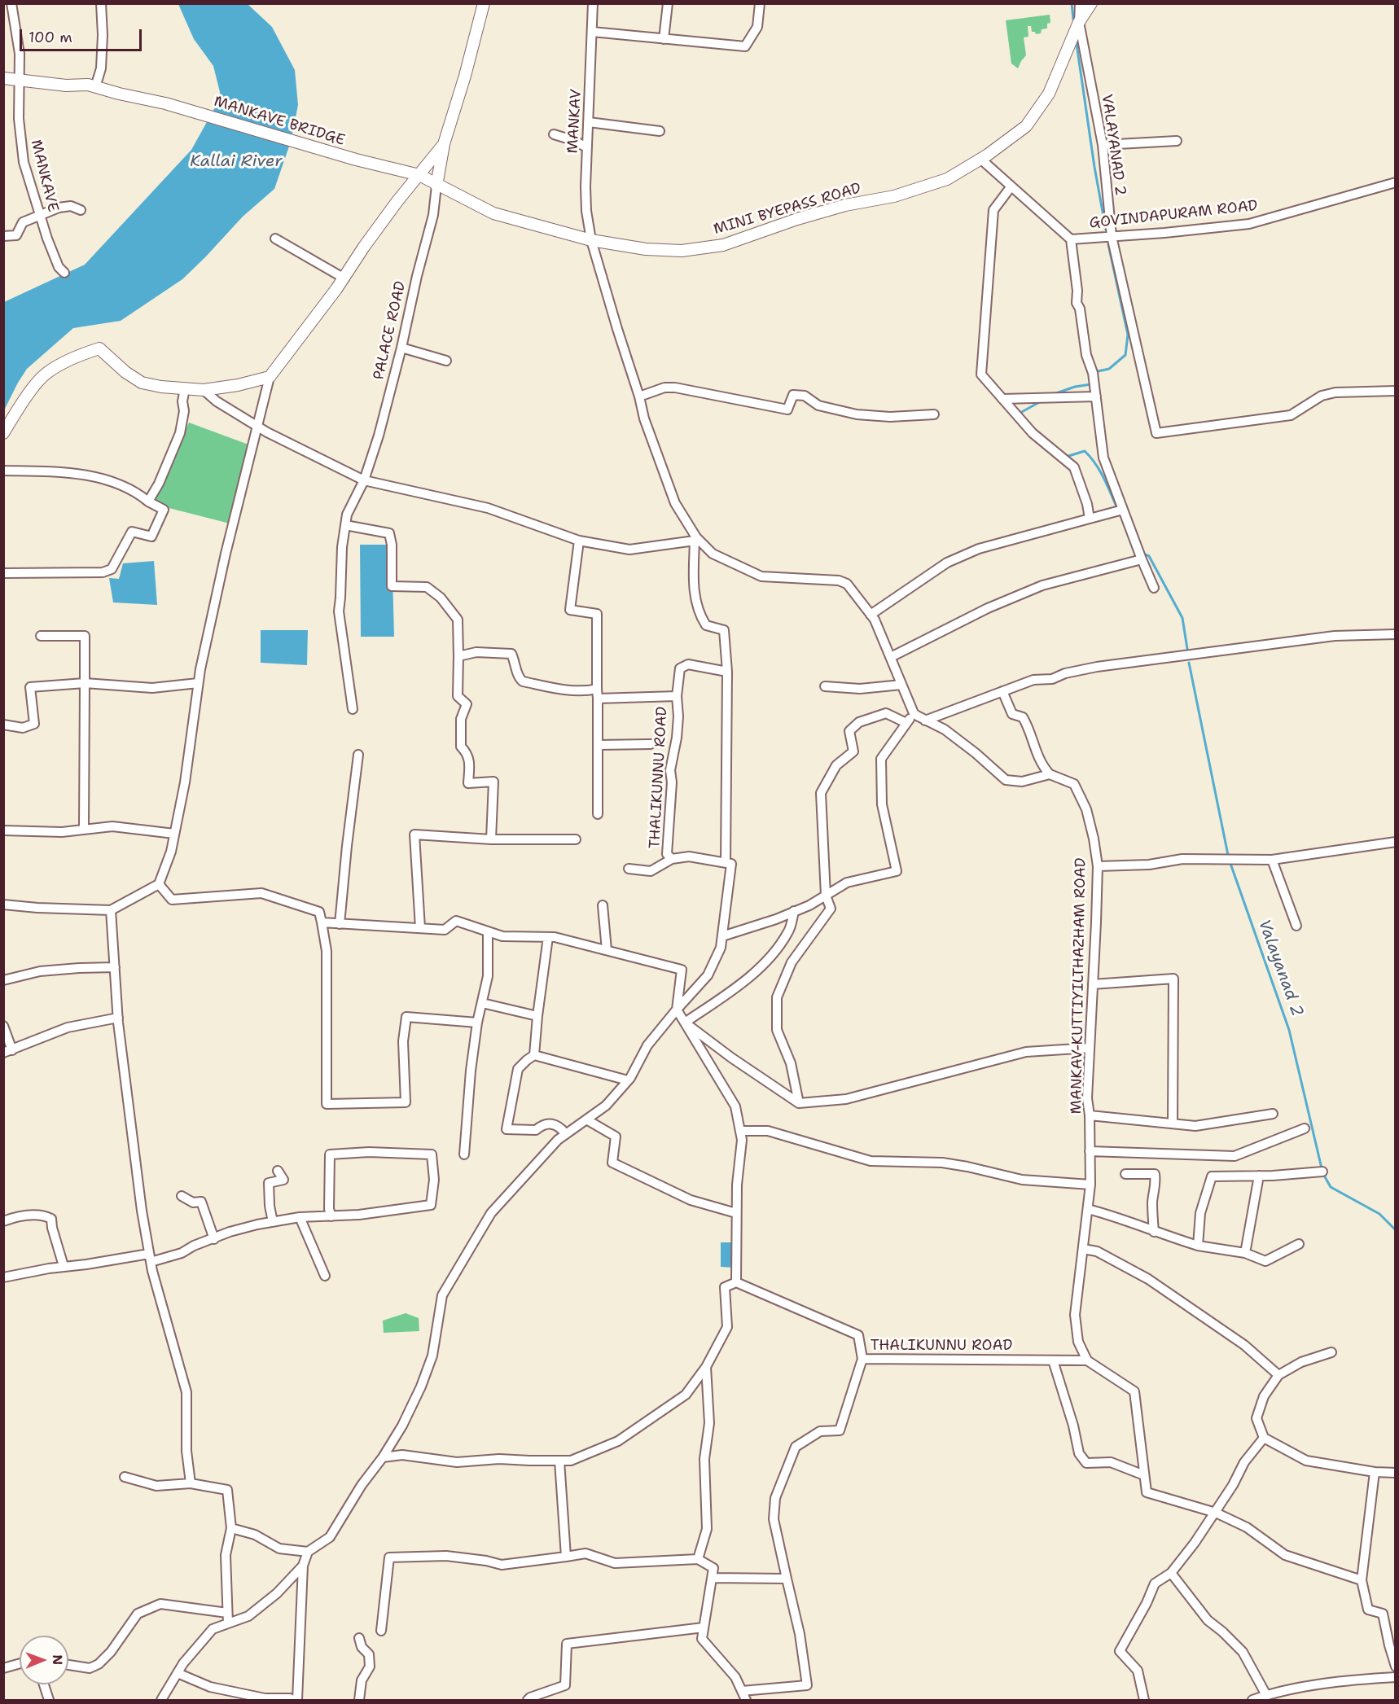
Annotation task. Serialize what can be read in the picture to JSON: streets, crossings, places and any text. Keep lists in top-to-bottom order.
{
  "streets": {
    "main road": ["MANKAVE BRIDGE", "MINI BYEPASS ROAD"],
    "street": [
      "MANKAV",
      "VALAYANAD 2",
      "MANKAVE",
      "GOVINDAPURAM ROAD",
      "PALACE ROAD",
      "THALIKUNNU ROAD",
      "MANKAV-KUTTIYILTHAZHAM ROAD"
    ]
  },
  "crossings": [
    ["MANKAVE BRIDGE", "MINI BYEPASS ROAD"],
    ["MANKAV", "MINI BYEPASS ROAD"],
    ["VALAYANAD 2", "MINI BYEPASS ROAD"],
    ["VALAYANAD 2", "GOVINDAPURAM ROAD"],
    ["MINI BYEPASS ROAD", "GOVINDAPURAM ROAD"],
    ["MINI BYEPASS ROAD", "PALACE ROAD"],
    ["THALIKUNNU ROAD", "MANKAV-KUTTIYILTHAZHAM ROAD"]
  ],
  "water": ["Kallai River", "Valayanad 2"],
  "scale_bar": "100 m",
  "north": "right"
}
